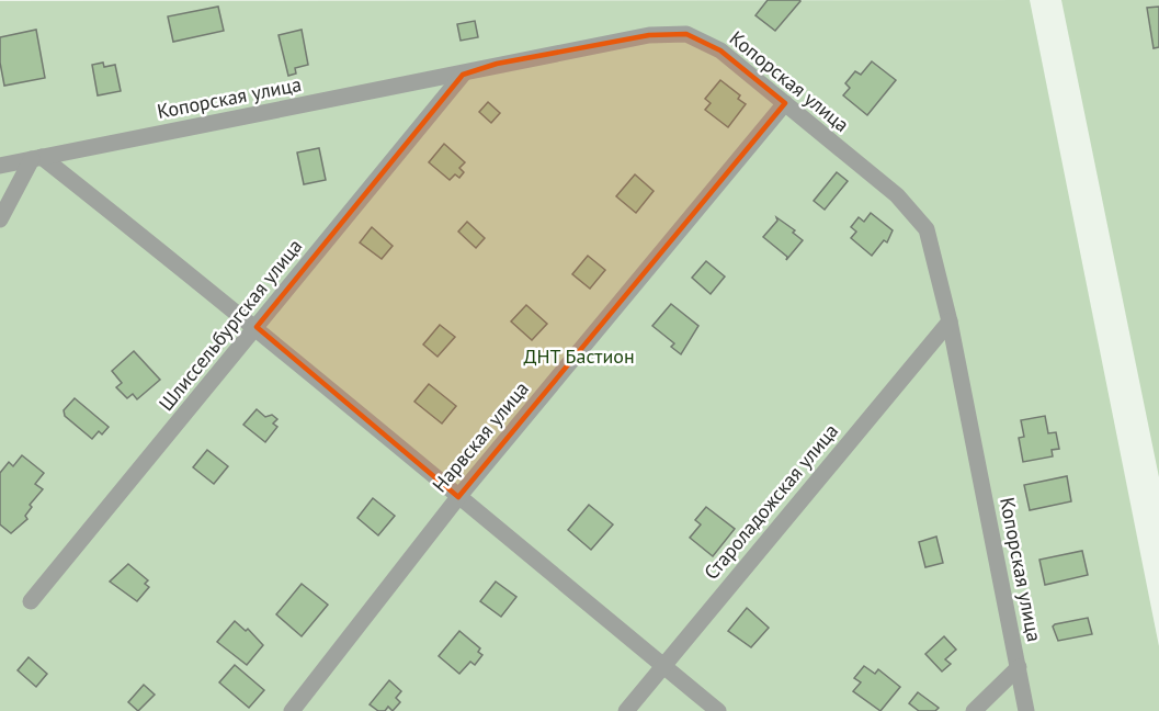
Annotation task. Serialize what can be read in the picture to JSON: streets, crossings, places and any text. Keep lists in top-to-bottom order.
{
  "streets": {
    "street": [
      "Копорская улица",
      "Шлиссельбургская улица",
      "Нарвская улица",
      "Староладожская улица"
    ]
  },
  "crossings": [
    ["Копорская улица", "Шлиссельбургская улица"],
    ["Копорская улица", "Нарвская улица"],
    ["Копорская улица", "Староладожская улица"]
  ],
  "parks": ["ДНТ Бастион"]
}
